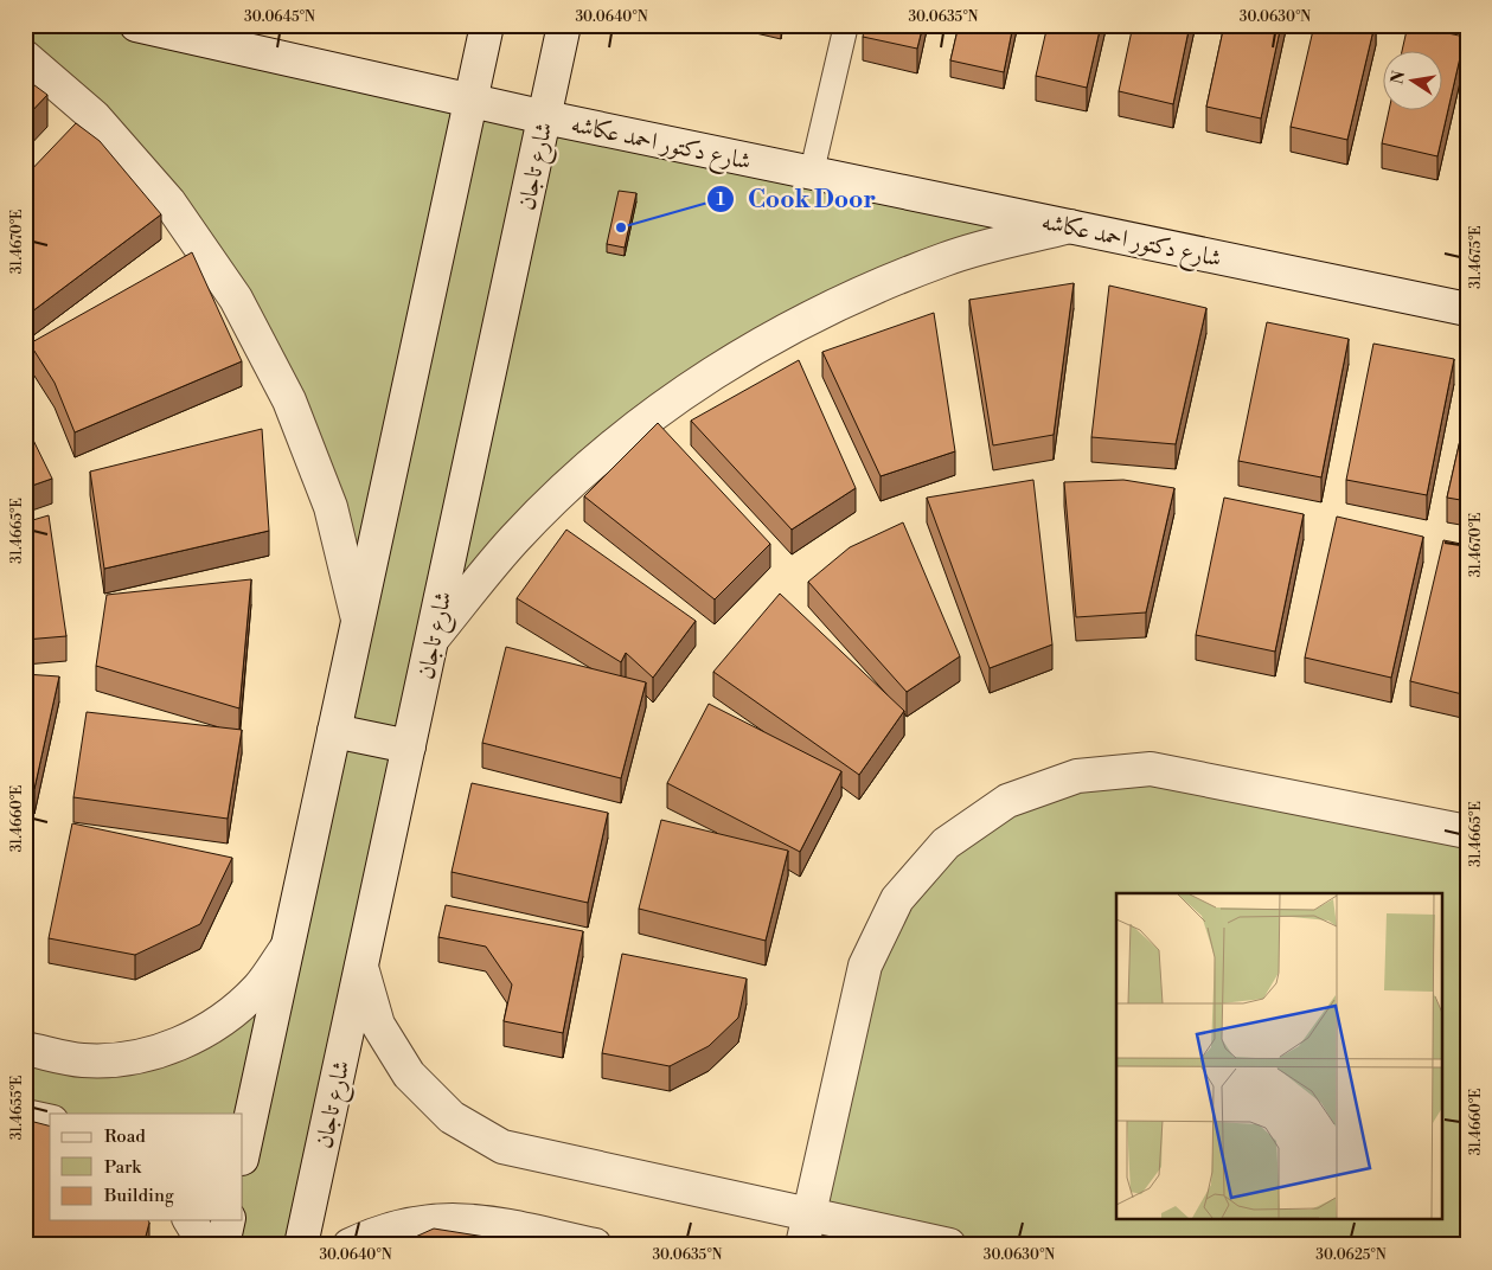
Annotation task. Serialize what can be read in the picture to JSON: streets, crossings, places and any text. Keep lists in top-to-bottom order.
{
  "streets": {
    "street": ["شارع دكتور احمد عكاشه", "شارع تاجان"]
  },
  "crossings": [
    ["شارع دكتور احمد عكاشه", "شارع تاجان"]
  ],
  "places": ["Cook Door"],
  "legend": ["Road", "Park", "Building"],
  "north": "left",
  "coordinates": [
    "30.0645°N",
    "30.0640°N",
    "30.0635°N",
    "30.0630°N",
    "31.4670°E",
    "31.4675°E",
    "31.4665°E",
    "31.4660°E",
    "31.4655°E",
    "30.0625°N"
  ]
}
